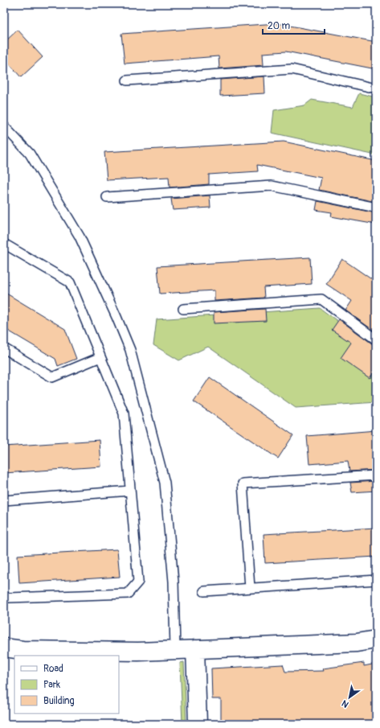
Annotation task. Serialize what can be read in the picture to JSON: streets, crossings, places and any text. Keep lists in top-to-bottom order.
{
  "legend": ["Road", "Park", "Building"],
  "scale_bar": "20 m",
  "north": "bottom left"
}
